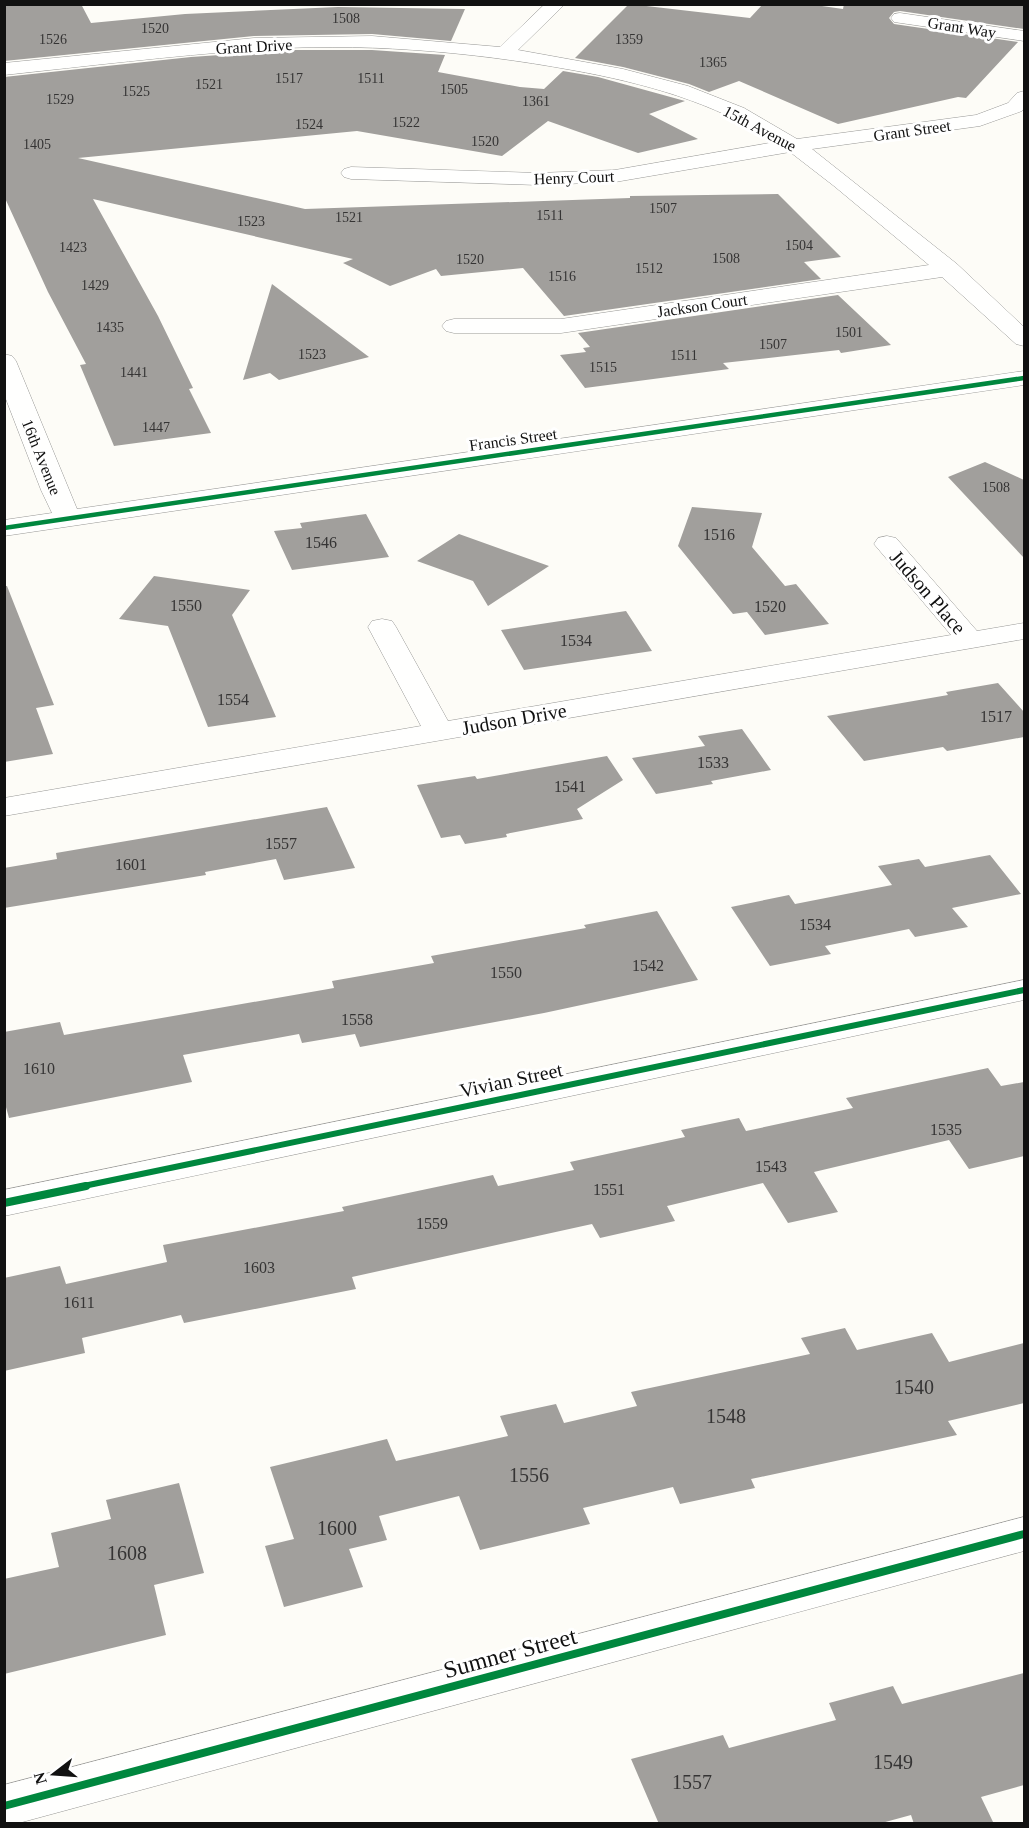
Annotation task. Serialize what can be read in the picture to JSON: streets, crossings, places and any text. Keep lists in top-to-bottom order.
{
  "streets": {
    "street": [
      "Grant Way",
      "Grant Drive",
      "15th Avenue",
      "Grant Street",
      "Henry Court",
      "Jackson Court",
      "Francis Street",
      "16th Avenue",
      "Judson Place",
      "Judson Drive",
      "Vivian Street",
      "Sumner Street"
    ]
  },
  "crossings": [
    ["Grant Drive", "15th Avenue"],
    ["15th Avenue", "Grant Street"],
    ["15th Avenue", "Henry Court"],
    ["15th Avenue", "Jackson Court"],
    ["Grant Street", "Henry Court"],
    ["Francis Street", "16th Avenue"],
    ["Judson Place", "Judson Drive"]
  ],
  "house_numbers": [
    "1508",
    "1520",
    "1526",
    "1359",
    "1365",
    "1517",
    "1511",
    "1521",
    "1505",
    "1525",
    "1529",
    "1361",
    "1522",
    "1524",
    "1520",
    "1405",
    "1507",
    "1511",
    "1521",
    "1523",
    "1504",
    "1423",
    "1508",
    "1520",
    "1512",
    "1516",
    "1429",
    "1435",
    "1501",
    "1507",
    "1523",
    "1511",
    "1515",
    "1441",
    "1447",
    "1508",
    "1516",
    "1546",
    "1550",
    "1520",
    "1534",
    "1554",
    "1517",
    "1533",
    "1541",
    "1557",
    "1601",
    "1534",
    "1542",
    "1550",
    "1558",
    "1610",
    "1535",
    "1543",
    "1551",
    "1559",
    "1603",
    "1611",
    "1540",
    "1548",
    "1556",
    "1600",
    "1608",
    "1549",
    "1557"
  ],
  "north": "left"
}
